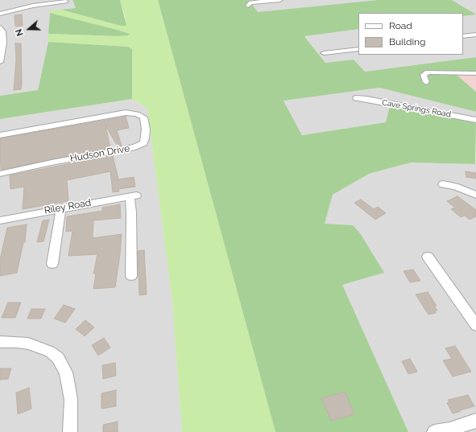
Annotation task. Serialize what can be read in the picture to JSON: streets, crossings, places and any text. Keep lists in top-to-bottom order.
{
  "streets": {
    "street": ["Cave Springs Road", "Hudson Drive", "Riley Road"]
  },
  "legend": ["Road", "Building"],
  "north": "left"
}
